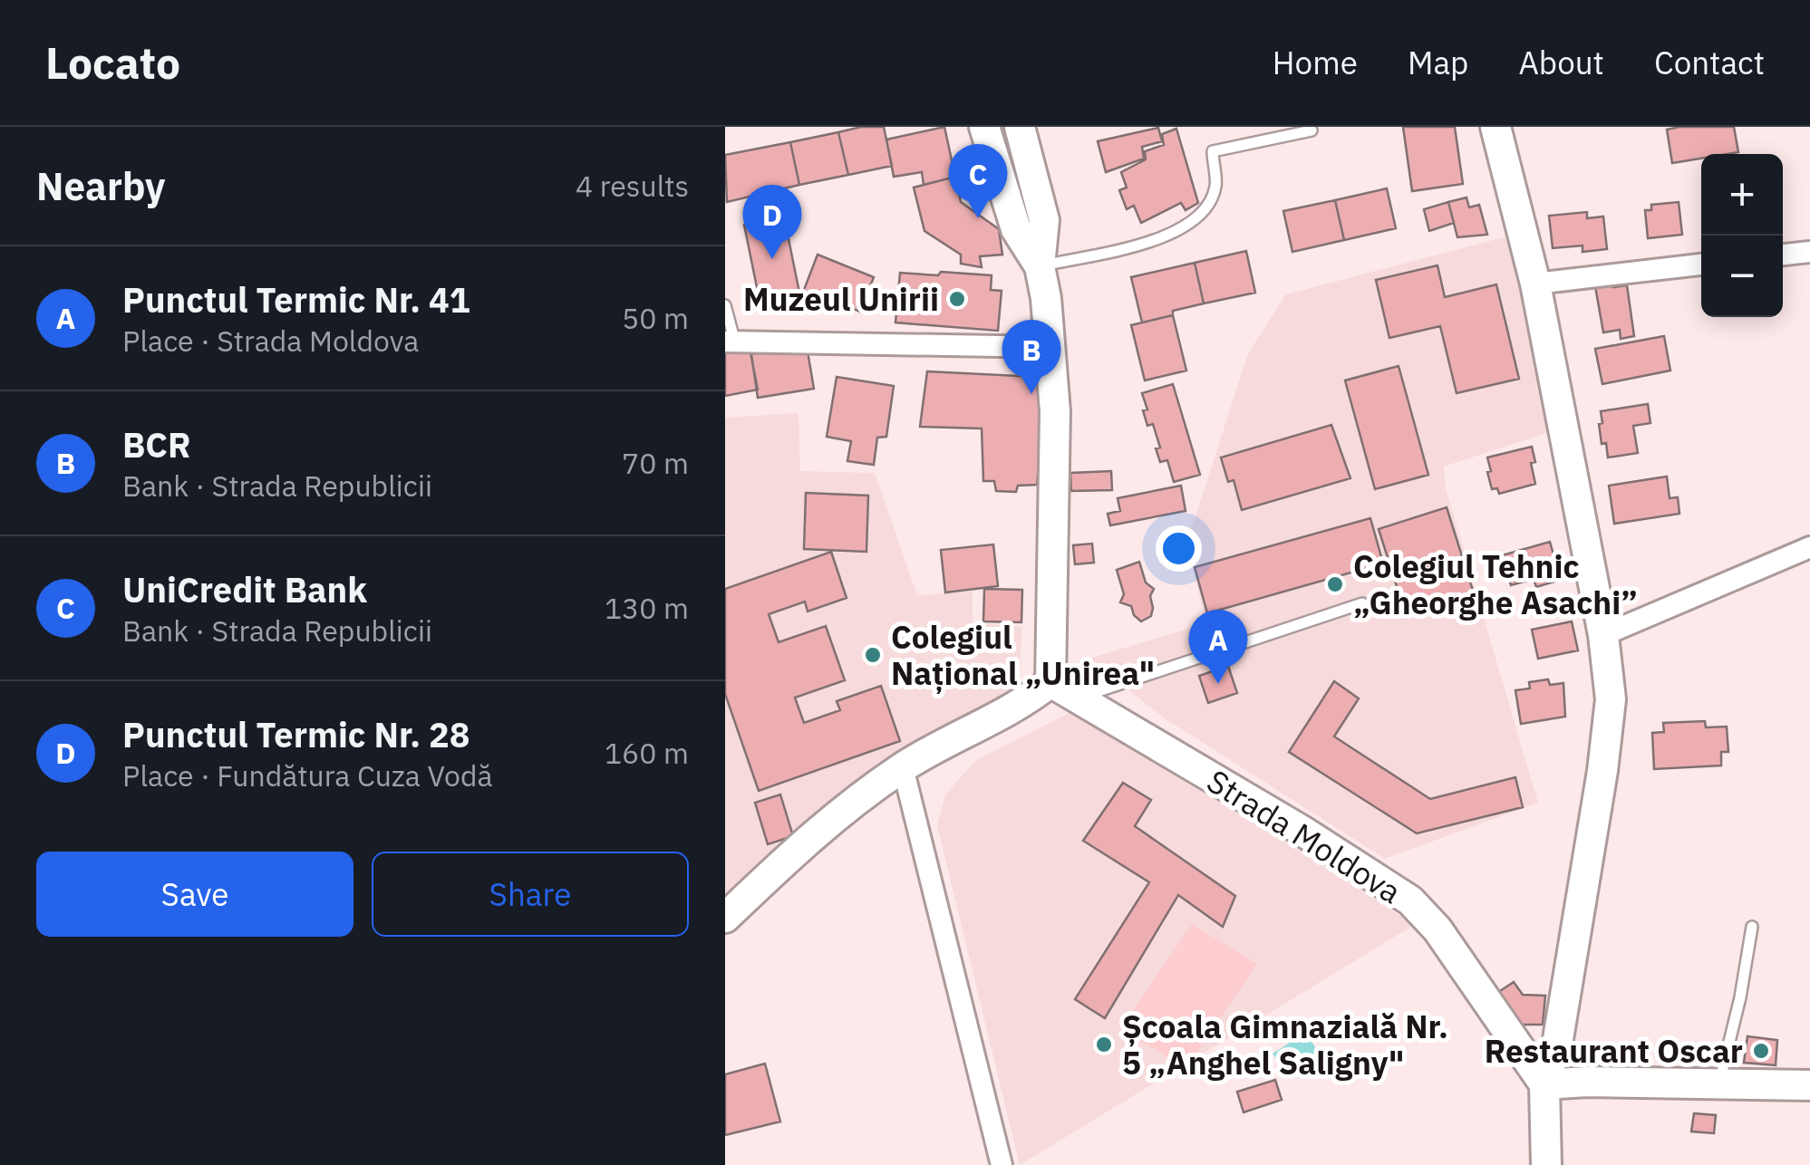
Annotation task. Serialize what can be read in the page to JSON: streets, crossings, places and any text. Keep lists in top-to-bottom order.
{
  "streets": {
    "street": ["Strada Moldova"]
  },
  "places": [
    "Muzeul Unirii",
    "Colegiul Tehnic „Gheorghe Asachi”",
    "Colegiul Național „Unirea\"",
    "Școala Gimnazială Nr. 5 „Anghel Saligny\"",
    "Restaurant Oscar"
  ],
  "page": {
    "header": "Locato",
    "nav": [
      "Home",
      "Map",
      "About",
      "Contact"
    ],
    "heading": ["Nearby", "4 results"],
    "pins": [
      "C",
      "D",
      "B",
      "A"
    ],
    "map_buttons": ["+", "−"],
    "list": [
      {
        "mark": "A",
        "name": "Punctul Termic Nr. 41",
        "note": "Place · Strada Moldova",
        "value": "50 m"
      },
      {
        "mark": "B",
        "name": "BCR",
        "note": "Bank · Strada Republicii",
        "value": "70 m"
      },
      {
        "mark": "C",
        "name": "UniCredit Bank",
        "note": "Bank · Strada Republicii",
        "value": "130 m"
      },
      {
        "mark": "D",
        "name": "Punctul Termic Nr. 28",
        "note": "Place · Fundătura Cuza Vodă",
        "value": "160 m"
      }
    ],
    "buttons": ["Save", "Share"]
  }
}
